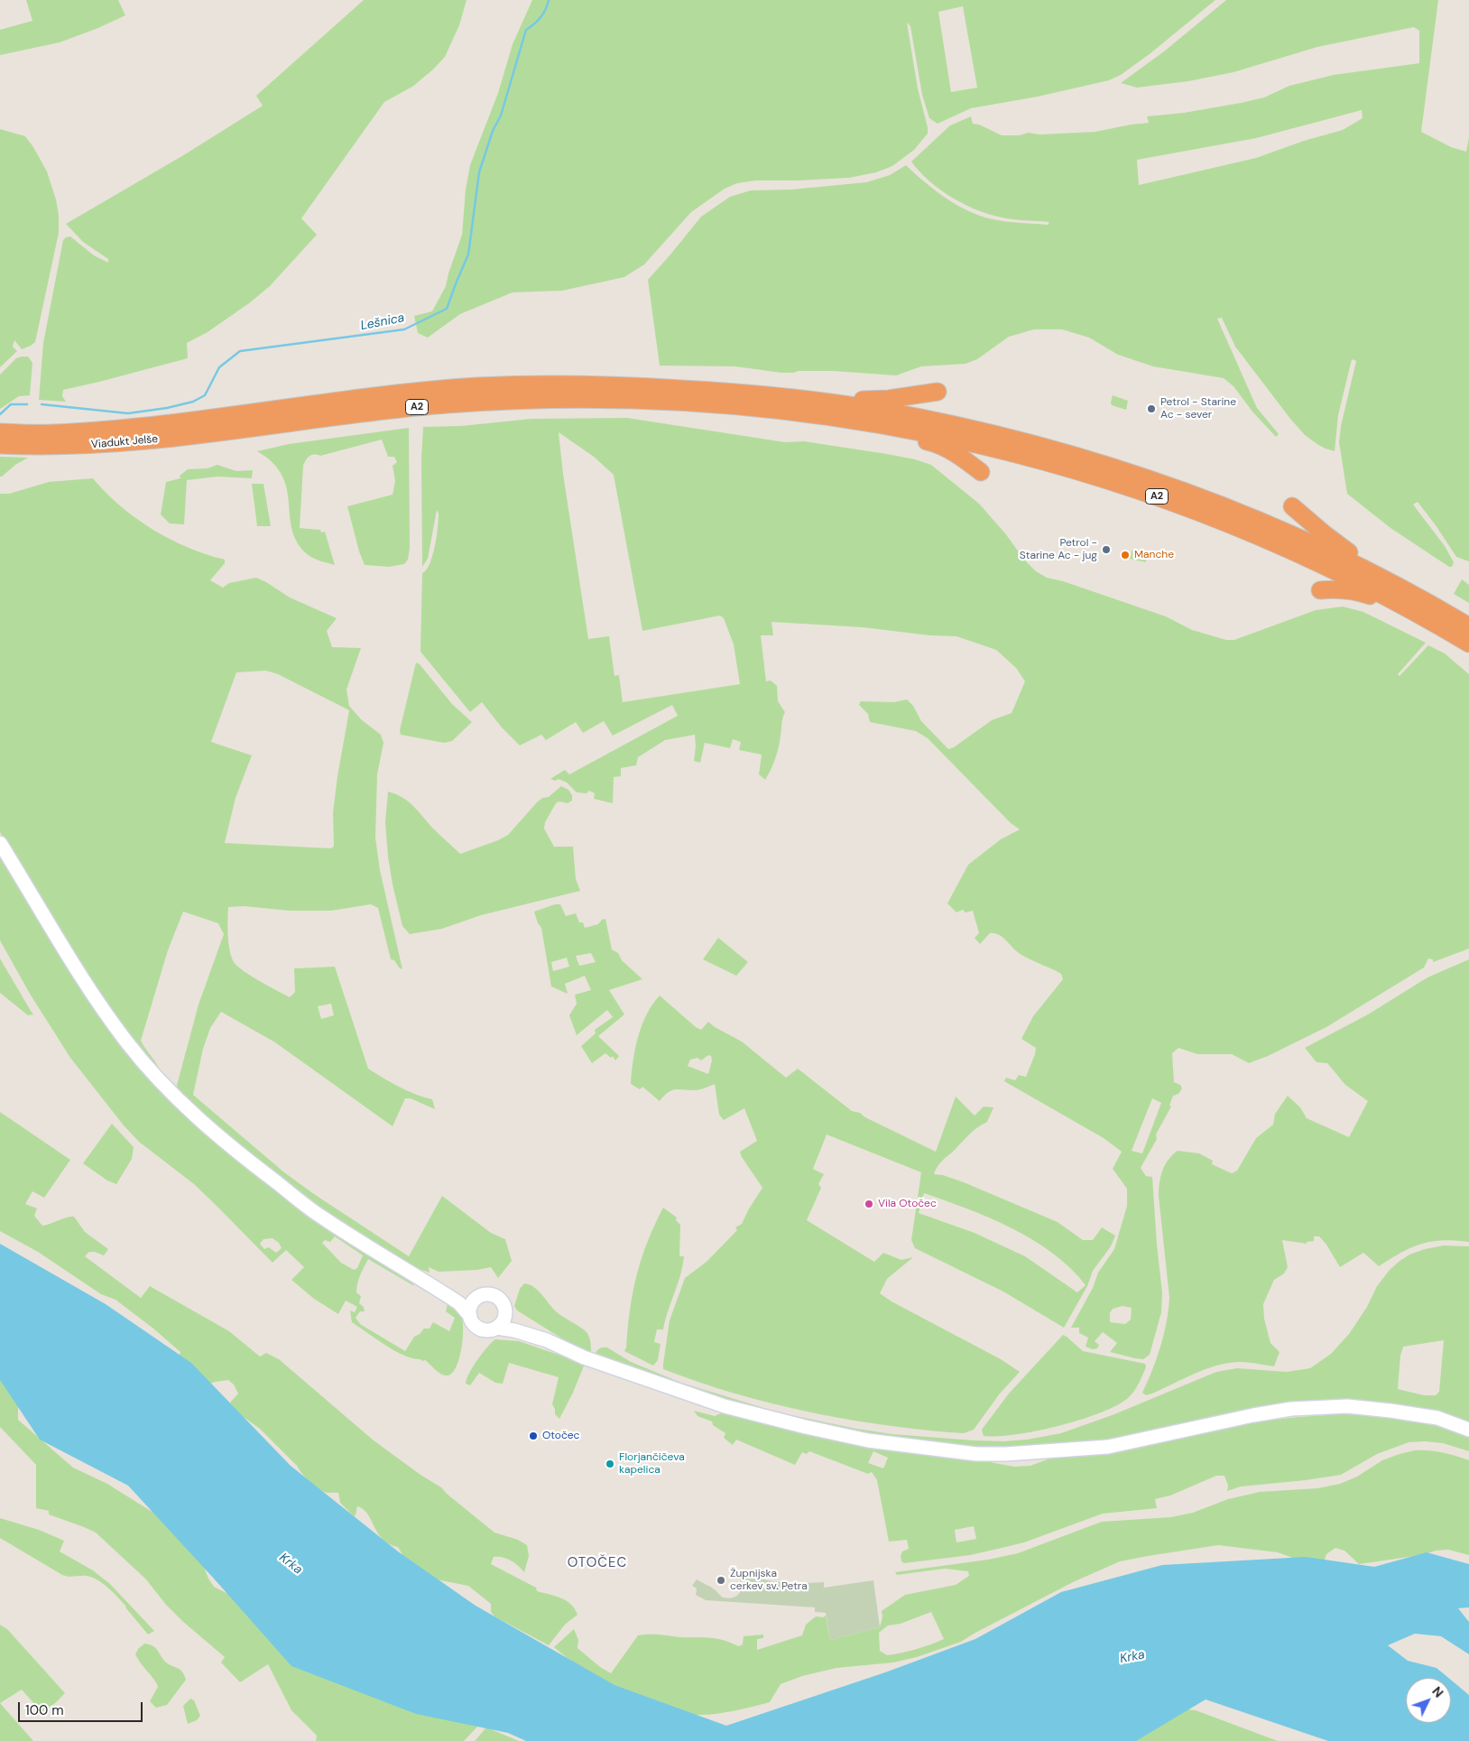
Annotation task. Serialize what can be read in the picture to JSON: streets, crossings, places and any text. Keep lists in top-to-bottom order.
{
  "streets": {
    "highway": ["A2", "Viadukt Jelše"]
  },
  "crossings": [
    ["A2", "Viadukt Jelše"]
  ],
  "districts": ["OTOČEC"],
  "water": ["Lešnica", "Krka"],
  "places": [
    "Petrol - Starine Ac - sever",
    "Petrol - Starine Ac - jug",
    "Manche",
    "Vila Otočec",
    "Otočec",
    "Florjančičeva kapelica",
    "Župnijska cerkev sv. Petra"
  ],
  "scale_bar": "100 m",
  "north": "top right"
}
